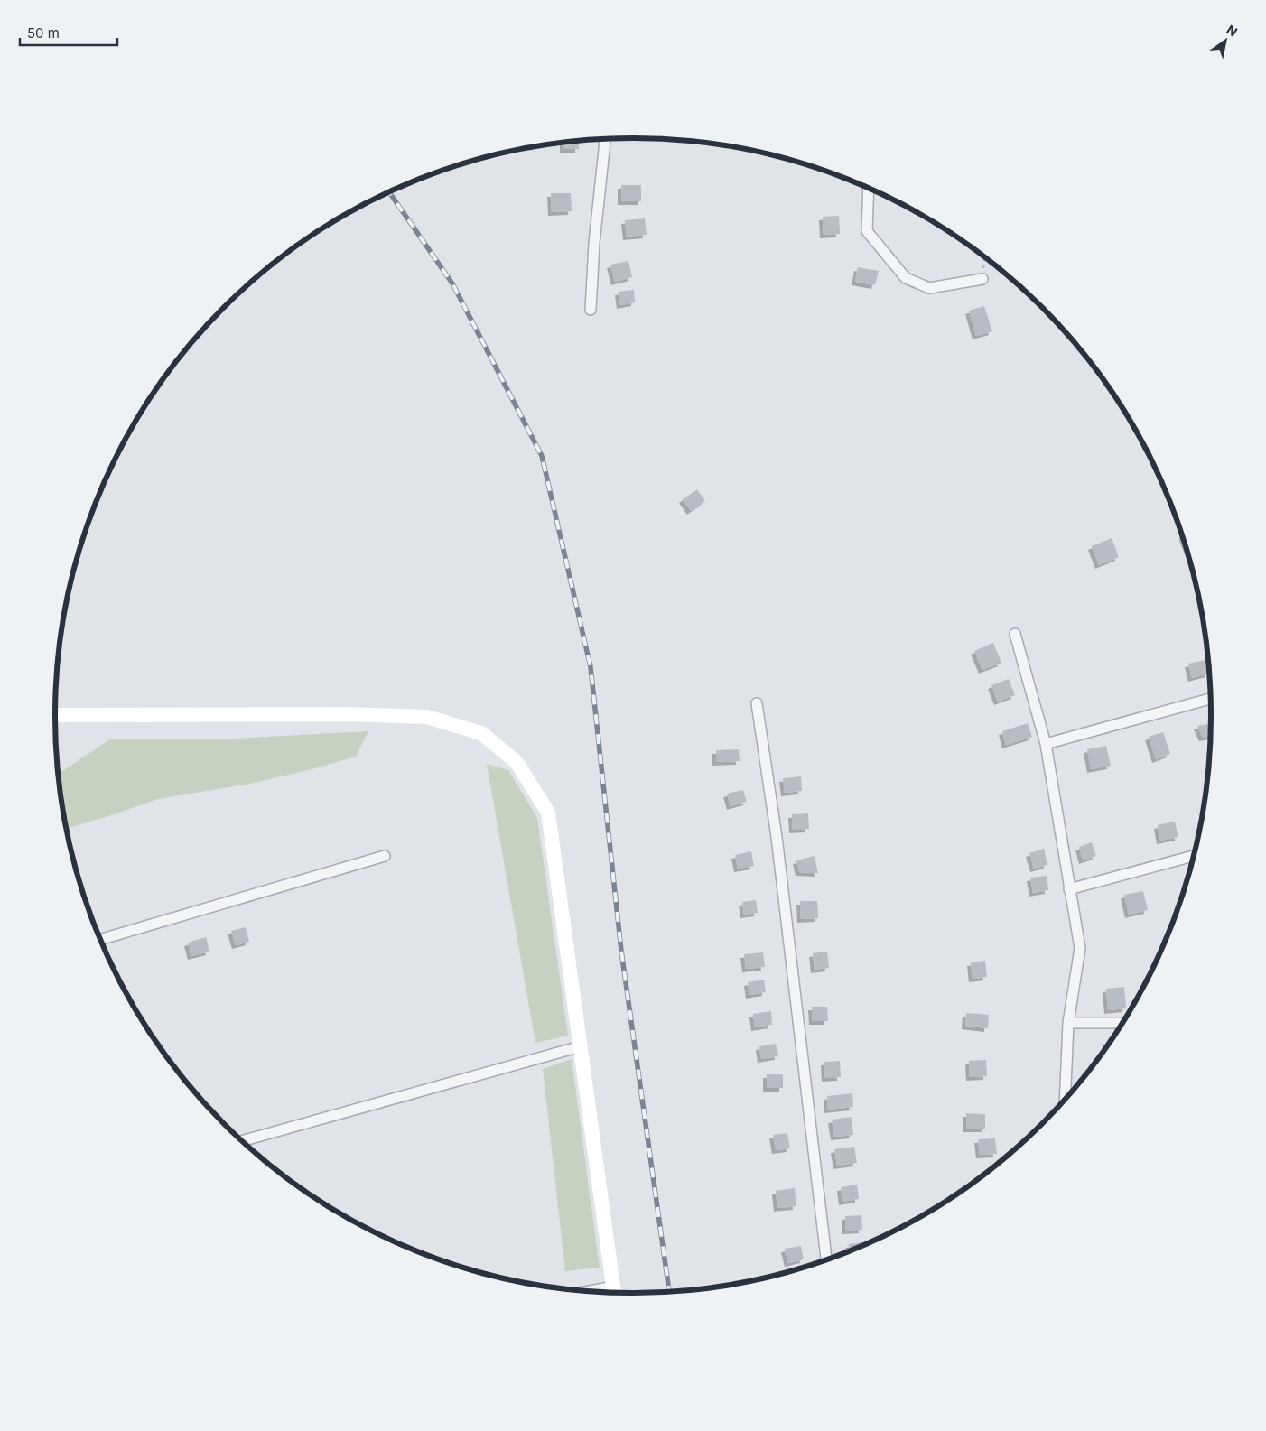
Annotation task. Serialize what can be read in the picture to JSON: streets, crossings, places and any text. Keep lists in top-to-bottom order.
{
  "scale_bar": "50 m",
  "north": "top right"
}
